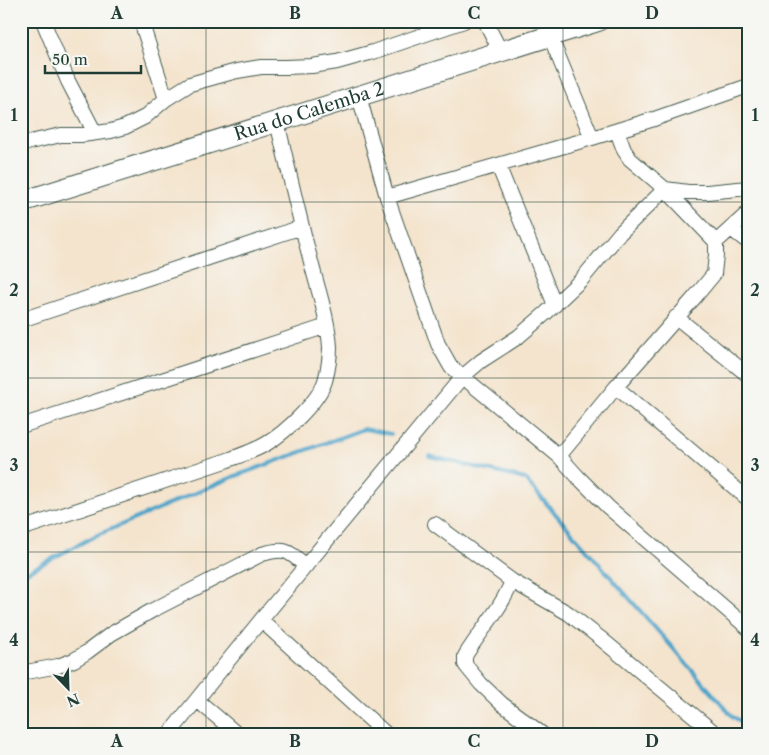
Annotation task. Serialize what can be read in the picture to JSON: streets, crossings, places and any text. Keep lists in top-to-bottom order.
{
  "streets": {
    "main road": ["Rua do Calemba 2"]
  },
  "scale_bar": "50 m",
  "north": "bottom right",
  "grid": {
    "columns": [
      "A",
      "B",
      "C",
      "D"
    ],
    "rows": [
      "1",
      "2",
      "3",
      "4"
    ]
  }
}
